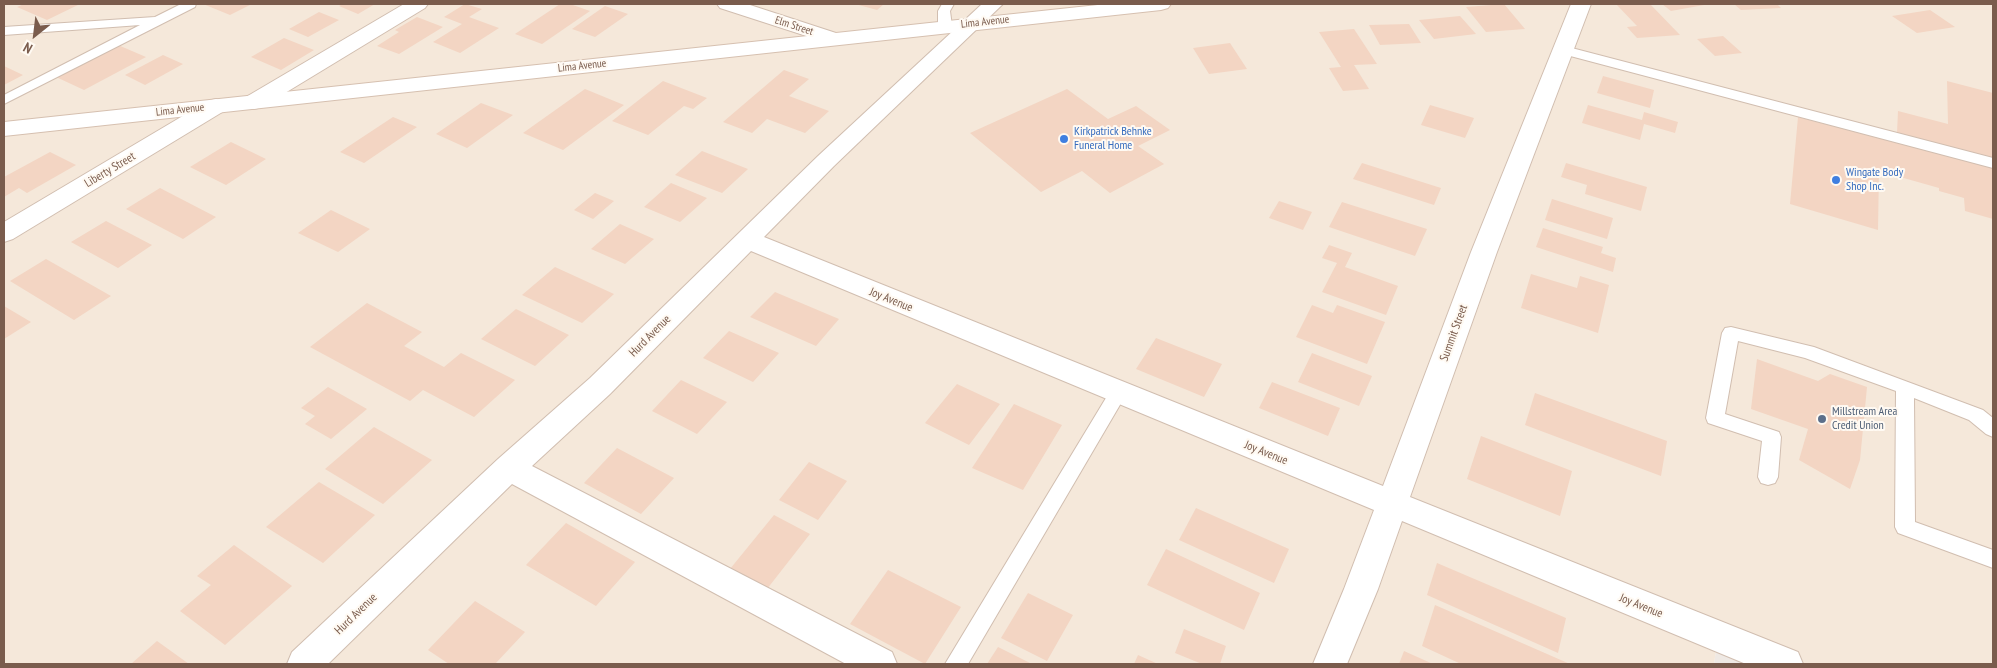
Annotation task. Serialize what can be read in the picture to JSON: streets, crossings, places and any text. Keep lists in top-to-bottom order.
{
  "streets": {
    "street": [
      "Lima Avenue",
      "Elm Street",
      "Liberty Street",
      "Joy Avenue",
      "Summit Street",
      "Hurd Avenue"
    ]
  },
  "crossings": [
    ["Lima Avenue", "Elm Street"],
    ["Lima Avenue", "Liberty Street"],
    ["Lima Avenue", "Hurd Avenue"],
    ["Joy Avenue", "Summit Street"],
    ["Joy Avenue", "Hurd Avenue"]
  ],
  "places": ["Kirkpatrick Behnke Funeral Home", "Wingate Body Shop Inc.", "Millstream Area Credit Union"],
  "north": "bottom left"
}
